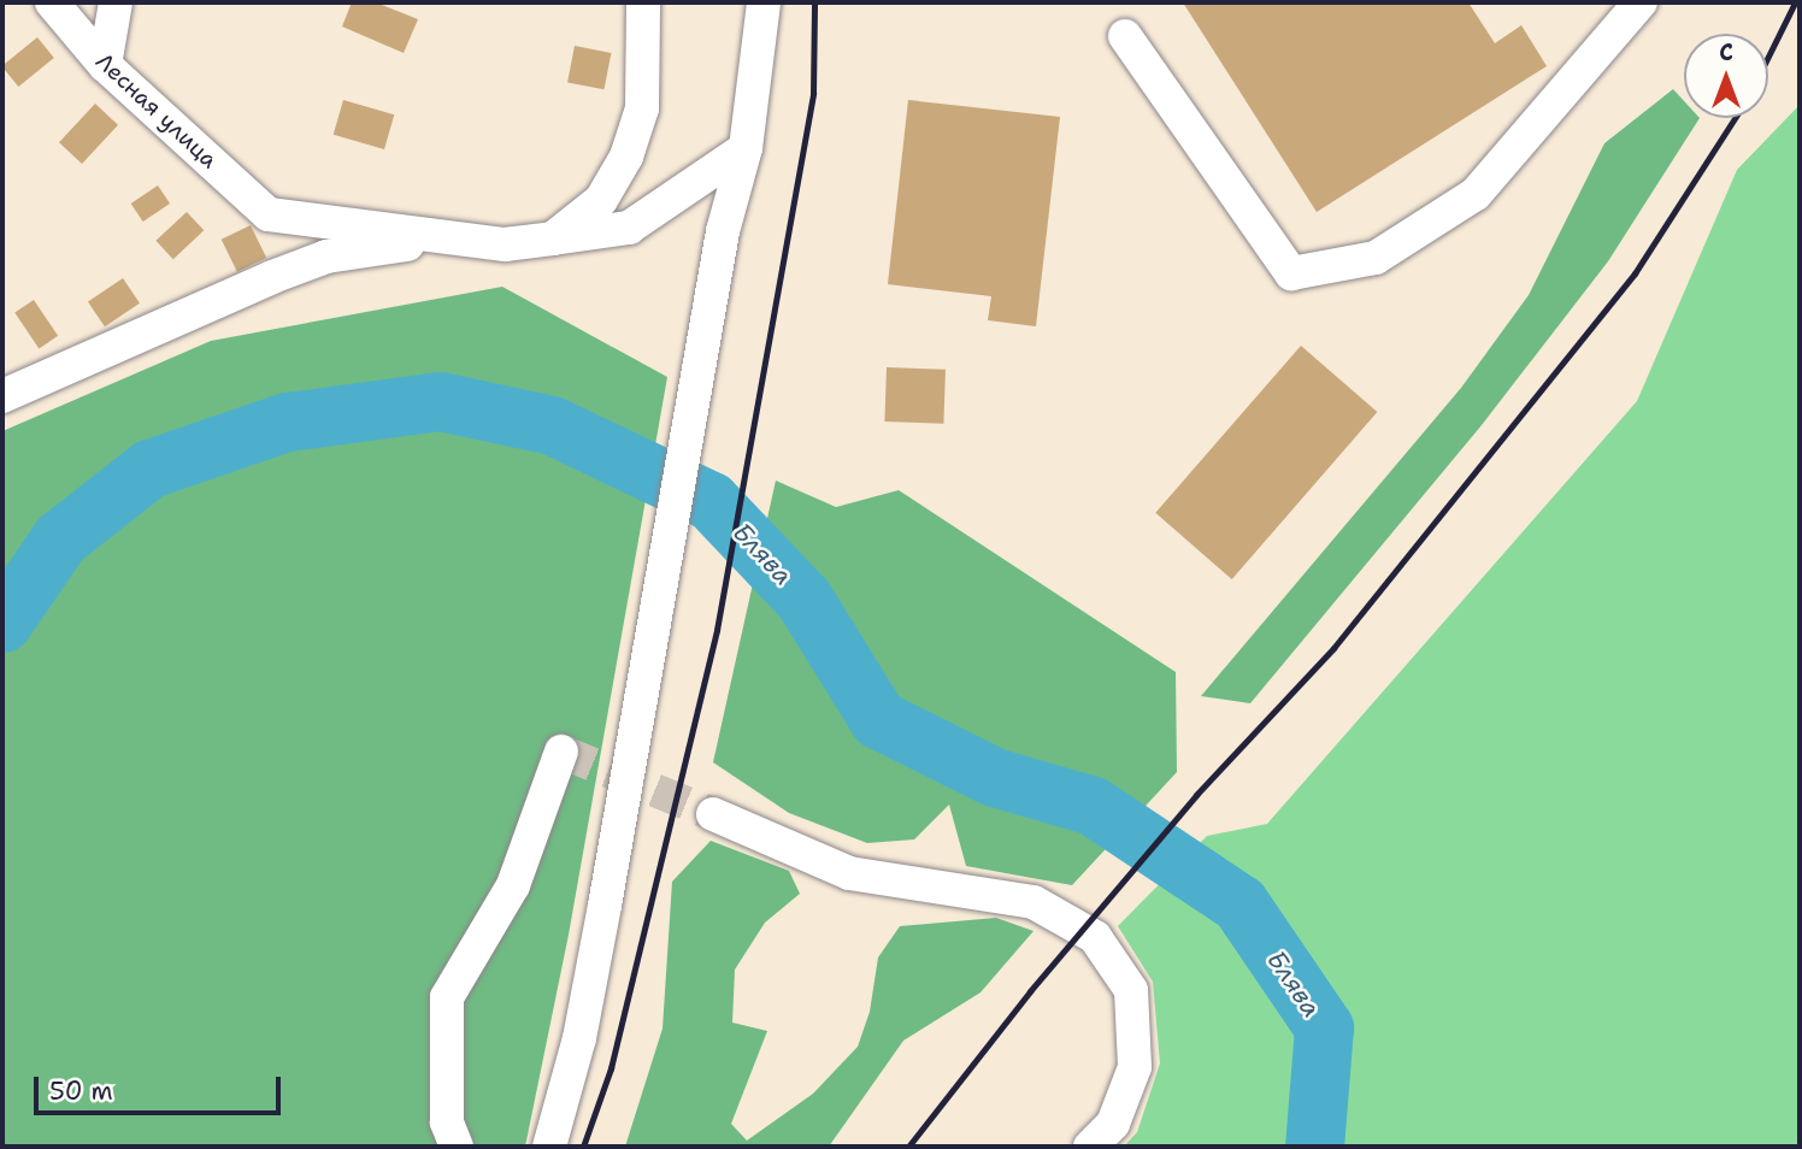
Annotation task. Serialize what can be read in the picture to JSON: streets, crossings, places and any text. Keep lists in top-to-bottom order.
{
  "streets": {
    "street": ["Лесная улица"]
  },
  "water": ["Блява"],
  "scale_bar": "50 m",
  "north": "top"
}
